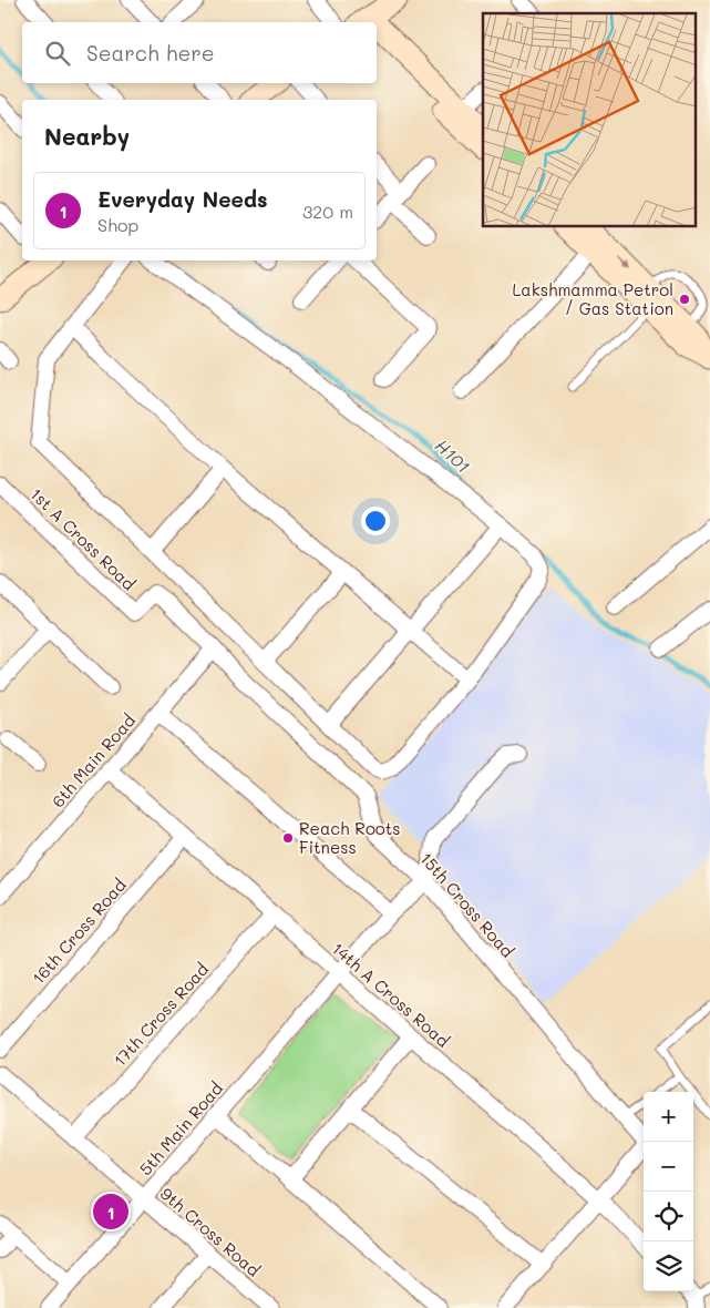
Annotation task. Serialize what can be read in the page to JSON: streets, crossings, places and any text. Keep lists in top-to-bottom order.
{
  "streets": {
    "street": [
      "1st A Cross Road",
      "6th Main Road",
      "15th Cross Road",
      "16th Cross Road",
      "14th A Cross Road",
      "17th Cross Road",
      "5th Main Road",
      "9th Cross Road"
    ]
  },
  "crossings": [
    ["1st A Cross Road", "6th Main Road"],
    ["1st A Cross Road", "15th Cross Road"],
    ["6th Main Road", "15th Cross Road"],
    ["6th Main Road", "14th A Cross Road"],
    ["15th Cross Road", "5th Main Road"],
    ["16th Cross Road", "14th A Cross Road"],
    ["14th A Cross Road", "17th Cross Road"],
    ["14th A Cross Road", "5th Main Road"],
    ["17th Cross Road", "9th Cross Road"],
    ["5th Main Road", "9th Cross Road"]
  ],
  "water": ["H101"],
  "places": ["Lakshmamma Petrol / Gas Station", "Reach Roots Fitness"],
  "page": {
    "search": "Search here",
    "heading": "Nearby",
    "list": [
      {
        "mark": "1",
        "name": "Everyday Needs",
        "note": "Shop",
        "value": "320 m"
      }
    ],
    "map_buttons": ["+", "−"],
    "pins": "1"
  }
}
